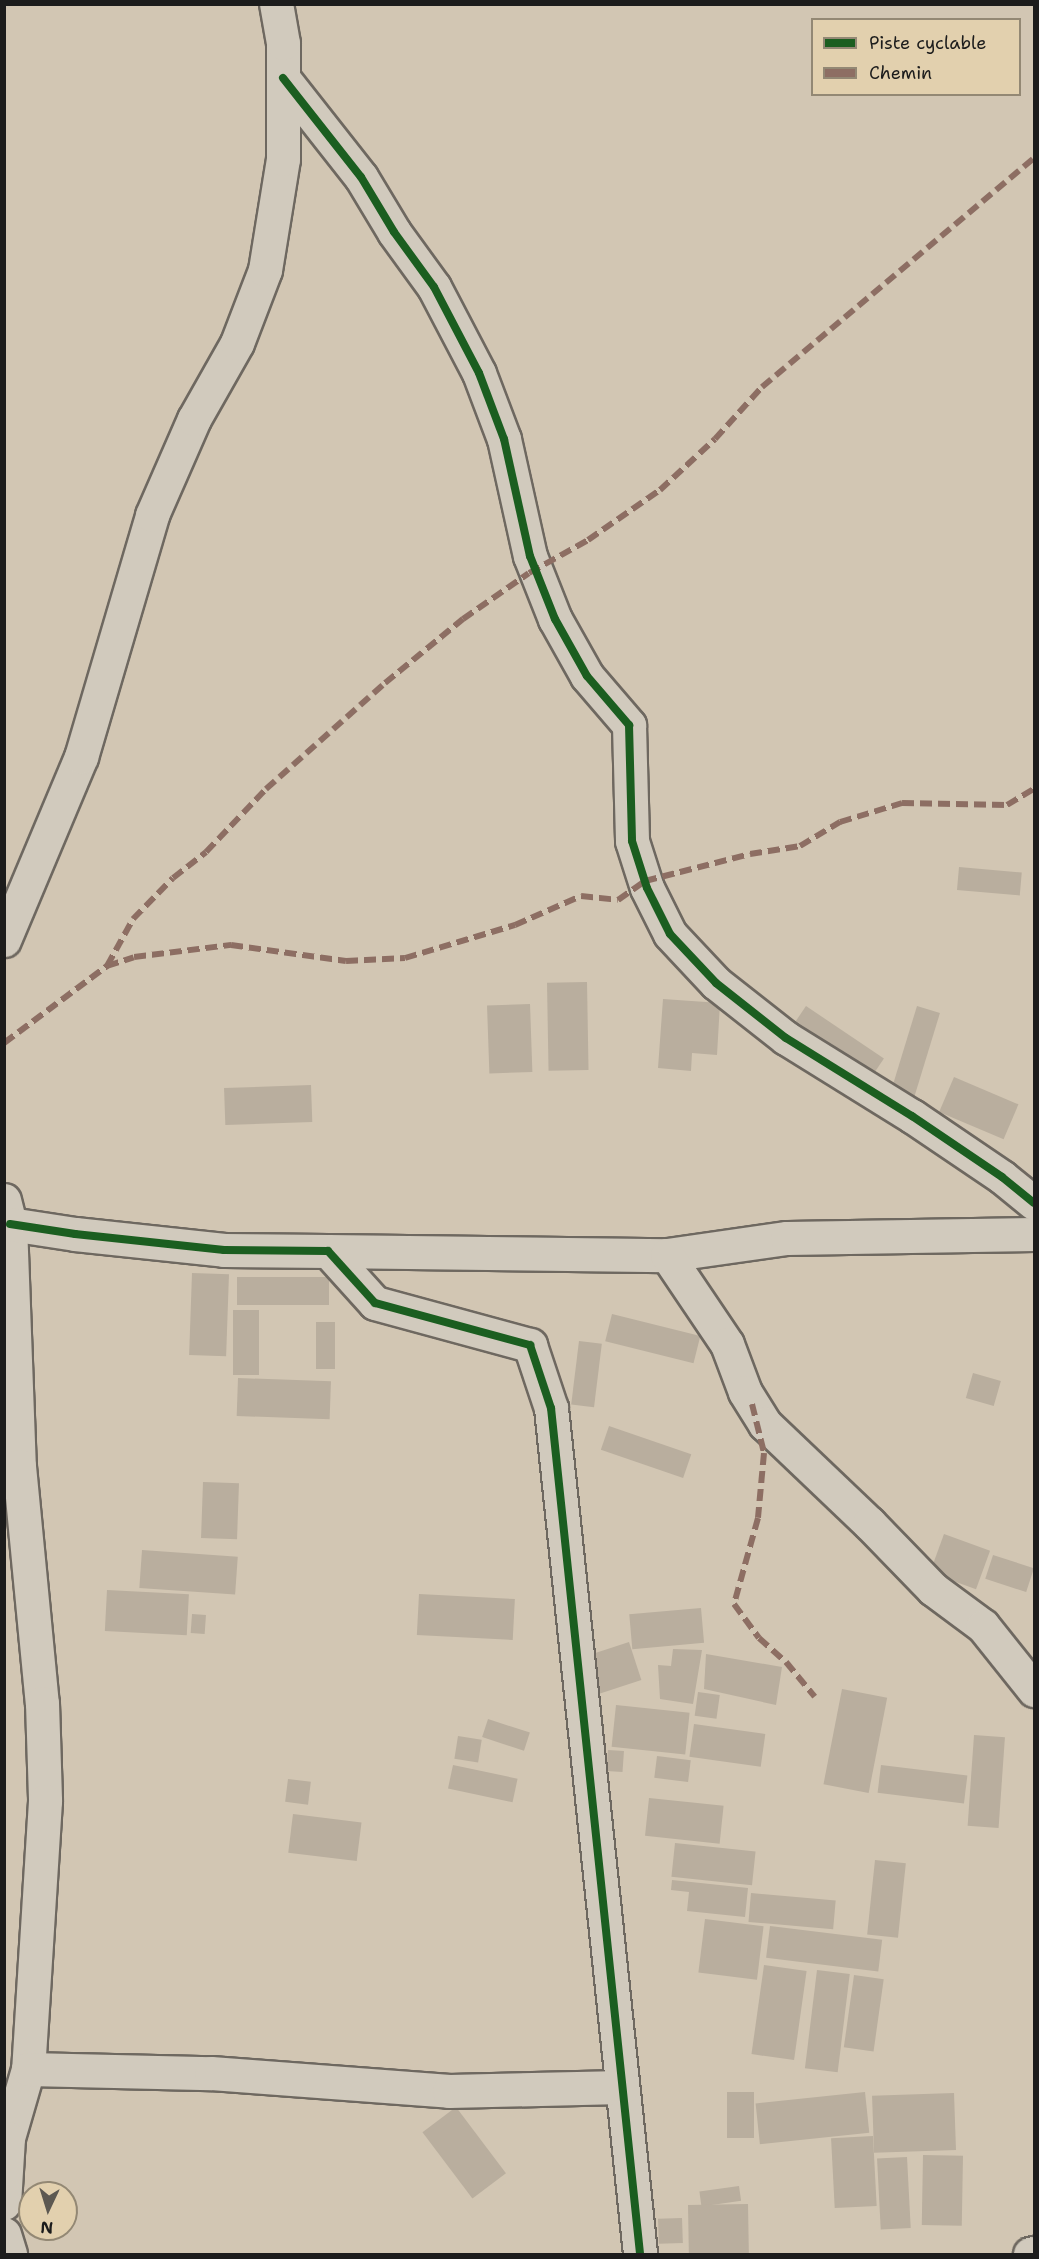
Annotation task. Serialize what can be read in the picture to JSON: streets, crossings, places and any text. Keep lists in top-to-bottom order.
{
  "legend": ["Piste cyclable", "Chemin"],
  "north": "bottom"
}
